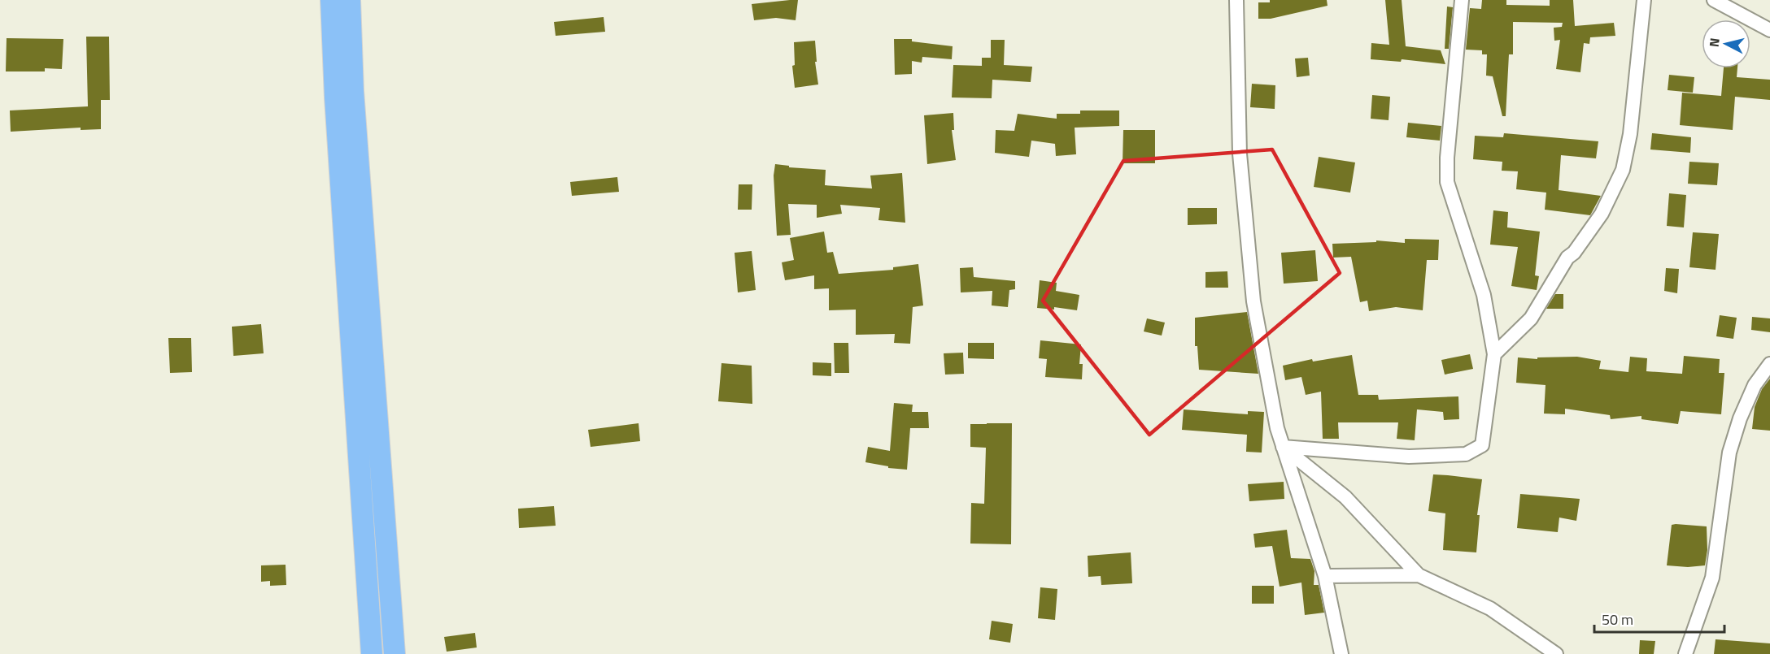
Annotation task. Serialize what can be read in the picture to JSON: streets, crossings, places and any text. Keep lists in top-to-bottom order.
{
  "scale_bar": "50 m",
  "north": "left"
}
